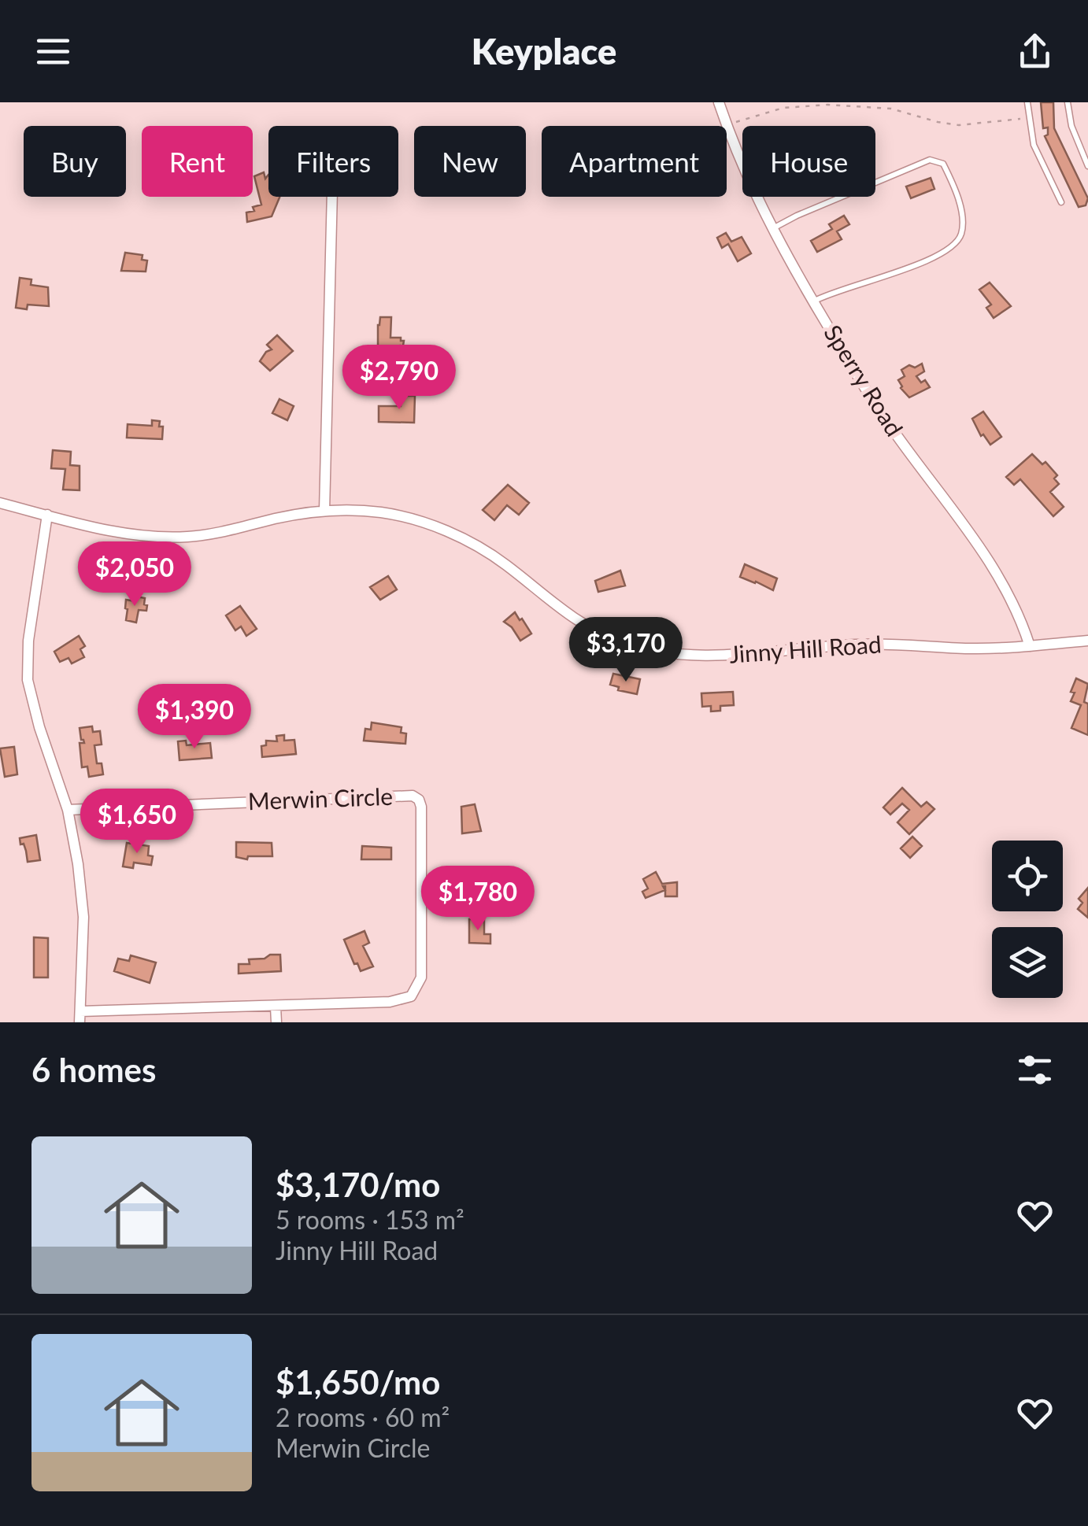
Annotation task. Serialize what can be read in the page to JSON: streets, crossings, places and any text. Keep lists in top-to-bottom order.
{
  "streets": {
    "street": ["Sperry Road", "Jinny Hill Road", "Merwin Circle"]
  },
  "crossings": [
    ["Sperry Road", "Jinny Hill Road"]
  ],
  "page": {
    "header": "Keyplace",
    "chip": [
      "Buy",
      "Rent",
      "Filters",
      "New",
      "Apartment",
      "House"
    ],
    "price": [
      "$2,790",
      "$2,050",
      "$3,170",
      "$1,390",
      "$1,650",
      "$1,780"
    ],
    "heading": "6 homes",
    "list": [
      {
        "name": "$3,170/mo",
        "note": "5 rooms · 153 m² · Jinny Hill Road"
      },
      {
        "name": "$1,650/mo",
        "note": "2 rooms · 60 m² · Merwin Circle"
      }
    ]
  }
}
